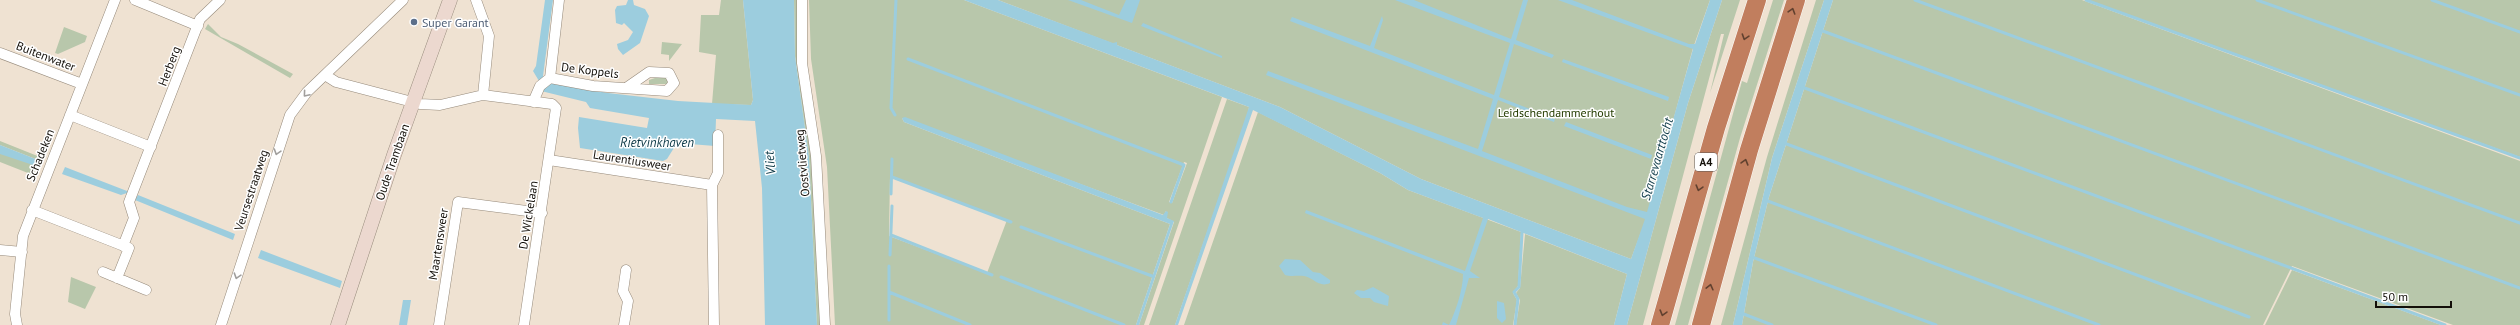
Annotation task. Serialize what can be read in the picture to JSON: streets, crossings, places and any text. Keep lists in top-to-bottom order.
{
  "streets": {
    "highway": ["A4"],
    "street": [
      "Buitenwater",
      "Herberg",
      "De Koppels",
      "Schadeken",
      "Laurentiusweer",
      "Oude Trambaan",
      "Oostvlietweg",
      "Veursestraatweg",
      "De Wickelaan",
      "Maartensweer"
    ]
  },
  "crossings": [
    ["Buitenwater", "Schadeken"],
    ["De Koppels", "De Wickelaan"],
    ["Laurentiusweer", "De Wickelaan"],
    ["De Wickelaan", "Maartensweer"]
  ],
  "one_way": ["Veursestraatweg"],
  "water": ["Rietvinkhaven", "Starrevaarttocht", "Vliet"],
  "parks": ["Leidschendammerhout"],
  "places": ["Super Garant"],
  "scale_bar": "50 m"
}
